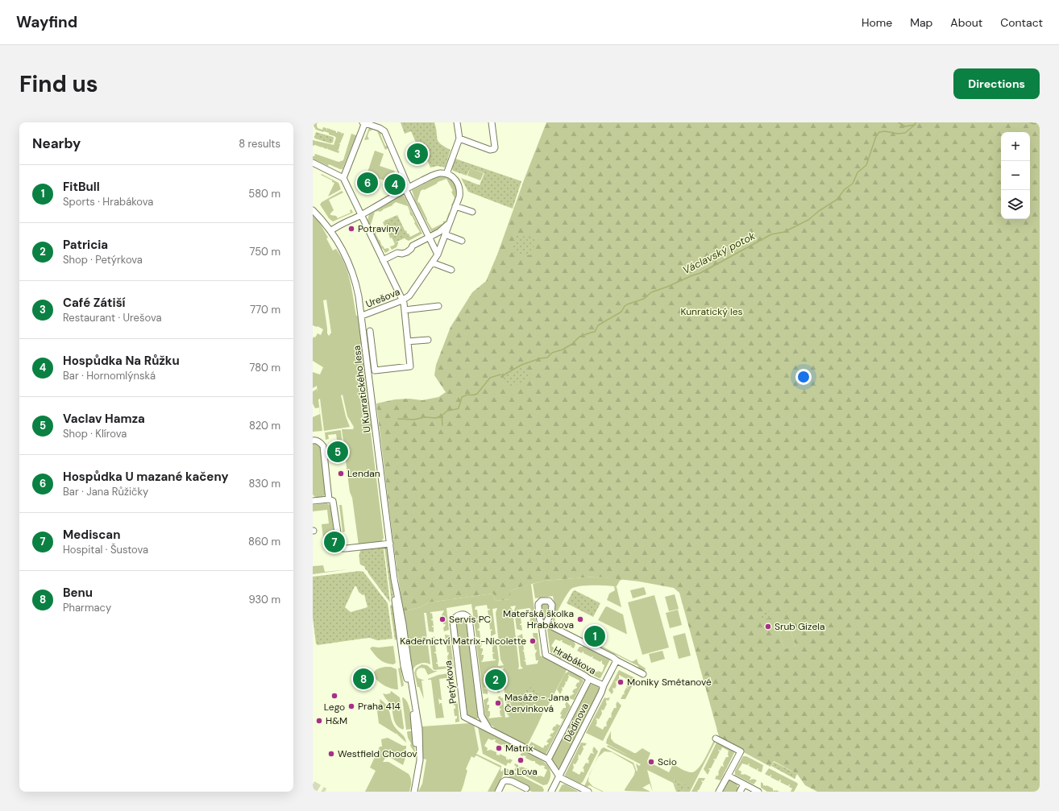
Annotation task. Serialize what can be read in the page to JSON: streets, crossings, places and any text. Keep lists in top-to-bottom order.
{
  "streets": {
    "street": [
      "Urešova",
      "U Kunratického lesa",
      "Hrabákova",
      "Petýrkova",
      "Dědinova"
    ]
  },
  "crossings": [
    ["Urešova", "U Kunratického lesa"],
    ["Hrabákova", "Dědinova"],
    ["Petýrkova", "Dědinova"]
  ],
  "water": ["Václavský potok"],
  "parks": ["Kunratický les"],
  "places": [
    "Potraviny",
    "Lendan",
    "Servis PC",
    "Mateřská školka Hrabákova",
    "Srub Gizela",
    "Kadeřnictví Matrix-Nicolette",
    "Moniky Smétanové",
    "Lego",
    "Masáže - Jana Červinková",
    "Praha 414",
    "H&M",
    "Matrix",
    "Westfield Chodov",
    "La Lova",
    "Scio"
  ],
  "page": {
    "header": "Wayfind",
    "nav": [
      "Home",
      "Map",
      "About",
      "Contact"
    ],
    "buttons": "Directions",
    "title": "Find us",
    "heading": ["Nearby", "8 results"],
    "map_buttons": ["+", "−"],
    "pins": [
      "3",
      "6",
      "4",
      "5",
      "7",
      "1",
      "8",
      "2"
    ],
    "list": [
      {
        "mark": "1",
        "name": "FitBull",
        "note": "Sports · Hrabákova",
        "value": "580 m"
      },
      {
        "mark": "2",
        "name": "Patricia",
        "note": "Shop · Petýrkova",
        "value": "750 m"
      },
      {
        "mark": "3",
        "name": "Café Zátiší",
        "note": "Restaurant · Urešova",
        "value": "770 m"
      },
      {
        "mark": "4",
        "name": "Hospůdka Na Růžku",
        "note": "Bar · Hornomlýnská",
        "value": "780 m"
      },
      {
        "mark": "5",
        "name": "Vaclav Hamza",
        "note": "Shop · Klírova",
        "value": "820 m"
      },
      {
        "mark": "6",
        "name": "Hospůdka U mazané kačeny",
        "note": "Bar · Jana Růžičky",
        "value": "830 m"
      },
      {
        "mark": "7",
        "name": "Mediscan",
        "note": "Hospital · Šustova",
        "value": "860 m"
      },
      {
        "mark": "8",
        "name": "Benu",
        "note": "Pharmacy",
        "value": "930 m"
      }
    ]
  }
}
